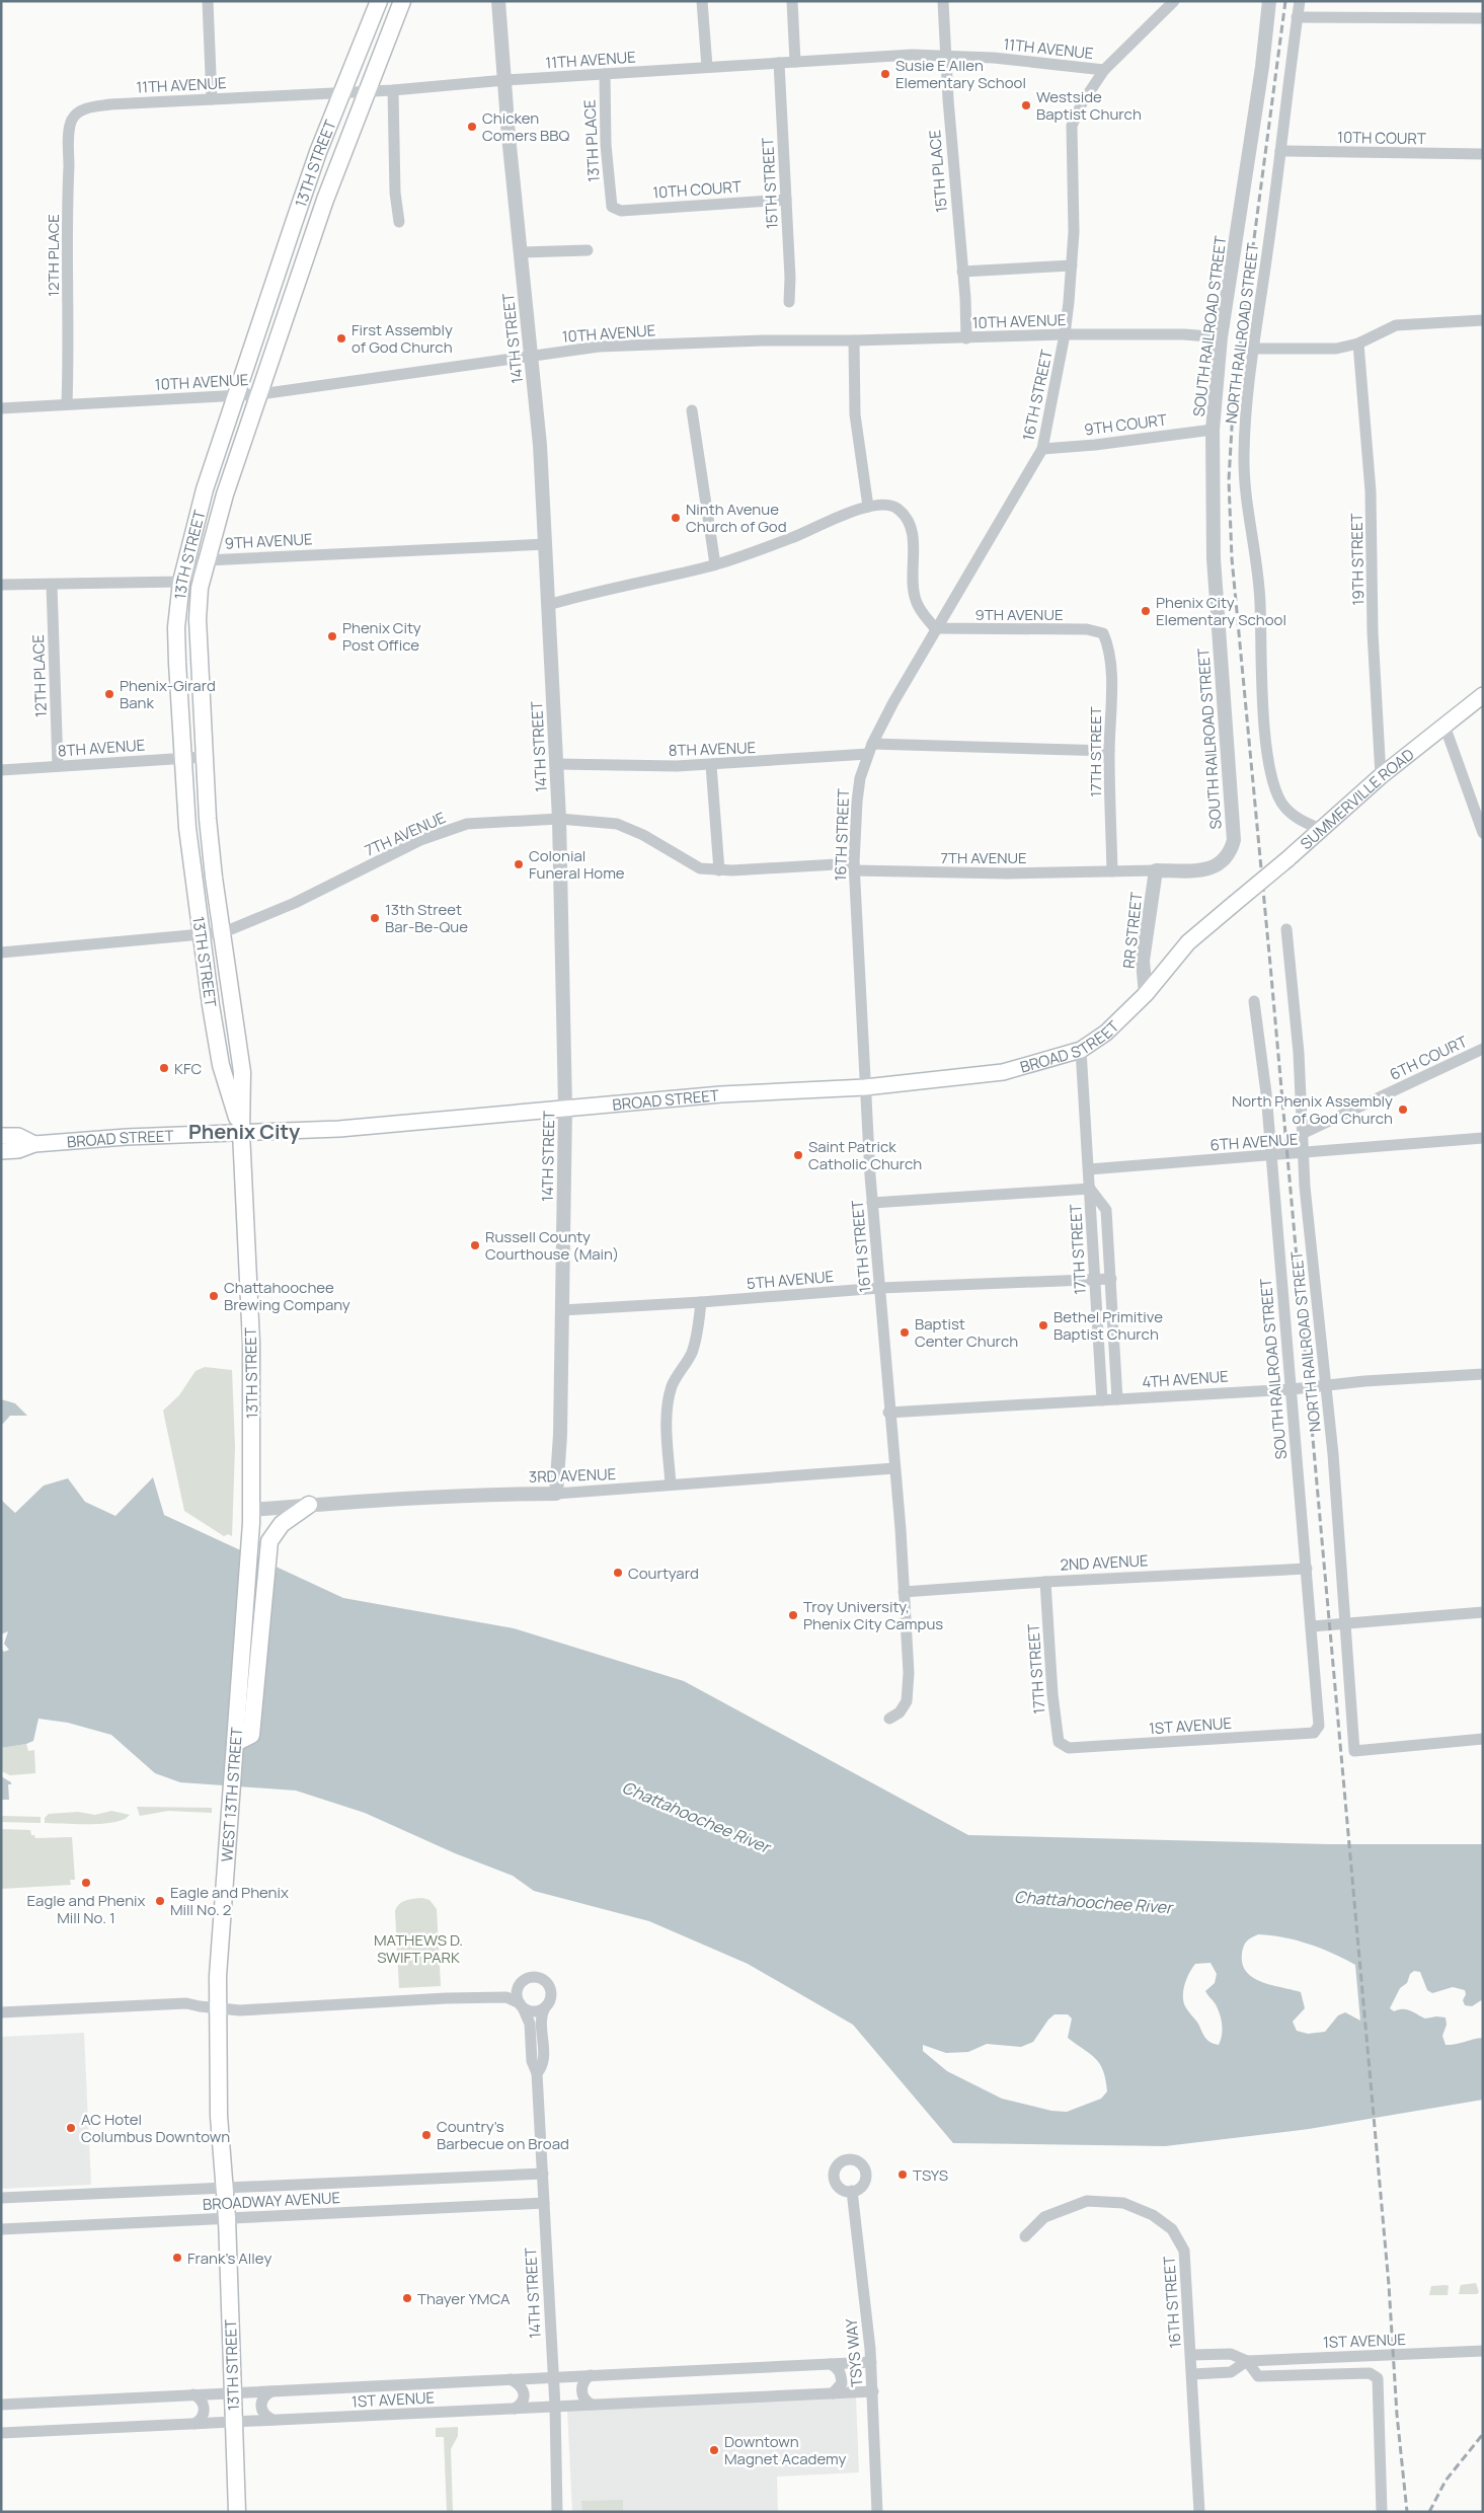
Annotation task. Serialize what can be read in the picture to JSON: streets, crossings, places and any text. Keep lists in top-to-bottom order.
{
  "streets": {
    "main road": [
      "13TH STREET",
      "SUMMERVILLE ROAD",
      "BROAD STREET",
      "WEST 13TH STREET"
    ],
    "street": [
      "11TH AVENUE",
      "10TH COURT",
      "13TH PLACE",
      "15TH PLACE",
      "15TH STREET",
      "12TH PLACE",
      "10TH AVENUE",
      "SOUTH RAILROAD STREET",
      "NORTH RAILROAD STREET",
      "14TH STREET",
      "16TH STREET",
      "9TH COURT",
      "9TH AVENUE",
      "19TH STREET",
      "8TH AVENUE",
      "17TH STREET",
      "7TH AVENUE",
      "RR STREET",
      "6TH COURT",
      "6TH AVENUE",
      "5TH AVENUE",
      "4TH AVENUE",
      "3RD AVENUE",
      "2ND AVENUE",
      "1ST AVENUE",
      "BROADWAY AVENUE",
      "TSYS WAY"
    ]
  },
  "crossings": [
    ["11TH AVENUE", "13TH PLACE"],
    ["11TH AVENUE", "13TH STREET"],
    ["11TH AVENUE", "15TH PLACE"],
    ["11TH AVENUE", "15TH STREET"],
    ["11TH AVENUE", "12TH PLACE"],
    ["11TH AVENUE", "14TH STREET"],
    ["11TH AVENUE", "16TH STREET"],
    ["10TH COURT", "13TH PLACE"],
    ["10TH COURT", "15TH STREET"],
    ["10TH COURT", "NORTH RAILROAD STREET"],
    ["13TH STREET", "10TH AVENUE"],
    ["13TH STREET", "9TH AVENUE"],
    ["13TH STREET", "8TH AVENUE"],
    ["13TH STREET", "7TH AVENUE"],
    ["13TH STREET", "BROAD STREET"],
    ["13TH STREET", "3RD AVENUE"],
    ["13TH STREET", "1ST AVENUE"],
    ["13TH STREET", "WEST 13TH STREET"],
    ["13TH STREET", "BROADWAY AVENUE"],
    ["15TH PLACE", "10TH AVENUE"],
    ["12TH PLACE", "10TH AVENUE"],
    ["12TH PLACE", "8TH AVENUE"],
    ["10TH AVENUE", "SOUTH RAILROAD STREET"],
    ["10TH AVENUE", "14TH STREET"],
    ["10TH AVENUE", "16TH STREET"],
    ["SOUTH RAILROAD STREET", "9TH COURT"],
    ["SOUTH RAILROAD STREET", "RR STREET"],
    ["SOUTH RAILROAD STREET", "6TH AVENUE"],
    ["SOUTH RAILROAD STREET", "4TH AVENUE"],
    ["SOUTH RAILROAD STREET", "2ND AVENUE"],
    ["SOUTH RAILROAD STREET", "1ST AVENUE"],
    ["NORTH RAILROAD STREET", "SUMMERVILLE ROAD"],
    ["NORTH RAILROAD STREET", "6TH COURT"],
    ["NORTH RAILROAD STREET", "6TH AVENUE"],
    ["NORTH RAILROAD STREET", "4TH AVENUE"],
    ["14TH STREET", "9TH AVENUE"],
    ["14TH STREET", "8TH AVENUE"],
    ["14TH STREET", "7TH AVENUE"],
    ["14TH STREET", "BROAD STREET"],
    ["14TH STREET", "5TH AVENUE"],
    ["14TH STREET", "3RD AVENUE"],
    ["14TH STREET", "1ST AVENUE"],
    ["14TH STREET", "BROADWAY AVENUE"],
    ["16TH STREET", "9TH COURT"],
    ["16TH STREET", "9TH AVENUE"],
    ["16TH STREET", "8TH AVENUE"],
    ["16TH STREET", "7TH AVENUE"],
    ["16TH STREET", "BROAD STREET"],
    ["16TH STREET", "5TH AVENUE"],
    ["16TH STREET", "4TH AVENUE"],
    ["16TH STREET", "3RD AVENUE"],
    ["16TH STREET", "2ND AVENUE"],
    ["16TH STREET", "1ST AVENUE"],
    ["9TH AVENUE", "17TH STREET"],
    ["19TH STREET", "SUMMERVILLE ROAD"],
    ["8TH AVENUE", "17TH STREET"],
    ["17TH STREET", "7TH AVENUE"],
    ["17TH STREET", "BROAD STREET"],
    ["17TH STREET", "6TH AVENUE"],
    ["17TH STREET", "5TH AVENUE"],
    ["17TH STREET", "4TH AVENUE"],
    ["17TH STREET", "2ND AVENUE"],
    ["17TH STREET", "1ST AVENUE"],
    ["SUMMERVILLE ROAD", "BROAD STREET"],
    ["RR STREET", "BROAD STREET"],
    ["3RD AVENUE", "WEST 13TH STREET"],
    ["1ST AVENUE", "TSYS WAY"],
    ["WEST 13TH STREET", "BROADWAY AVENUE"]
  ],
  "districts": ["Phenix City"],
  "water": ["Chattahoochee River"],
  "parks": ["MATHEWS D. SWIFT PARK"],
  "places": [
    "Susie E Allen Elementary School",
    "Westside Baptist Church",
    "Chicken Comers BBQ",
    "First Assembly of God Church",
    "Ninth Avenue Church of God",
    "Phenix City Elementary School",
    "Phenix City Post Office",
    "Phenix-Girard Bank",
    "Colonial Funeral Home",
    "13th Street Bar-Be-Que",
    "KFC",
    "North Phenix Assembly of God Church",
    "Saint Patrick Catholic Church",
    "Russell County Courthouse (Main)",
    "Chattahoochee Brewing Company",
    "Bethel Primitive Baptist Church",
    "Baptist Center Church",
    "Courtyard",
    "Troy University, Phenix City Campus",
    "Eagle and Phenix Mill No. 1",
    "Eagle and Phenix Mill No. 2",
    "AC Hotel Columbus Downtown",
    "Country's Barbecue on Broad",
    "TSYS",
    "Frank's Alley",
    "Thayer YMCA",
    "Downtown Magnet Academy"
  ]
}
